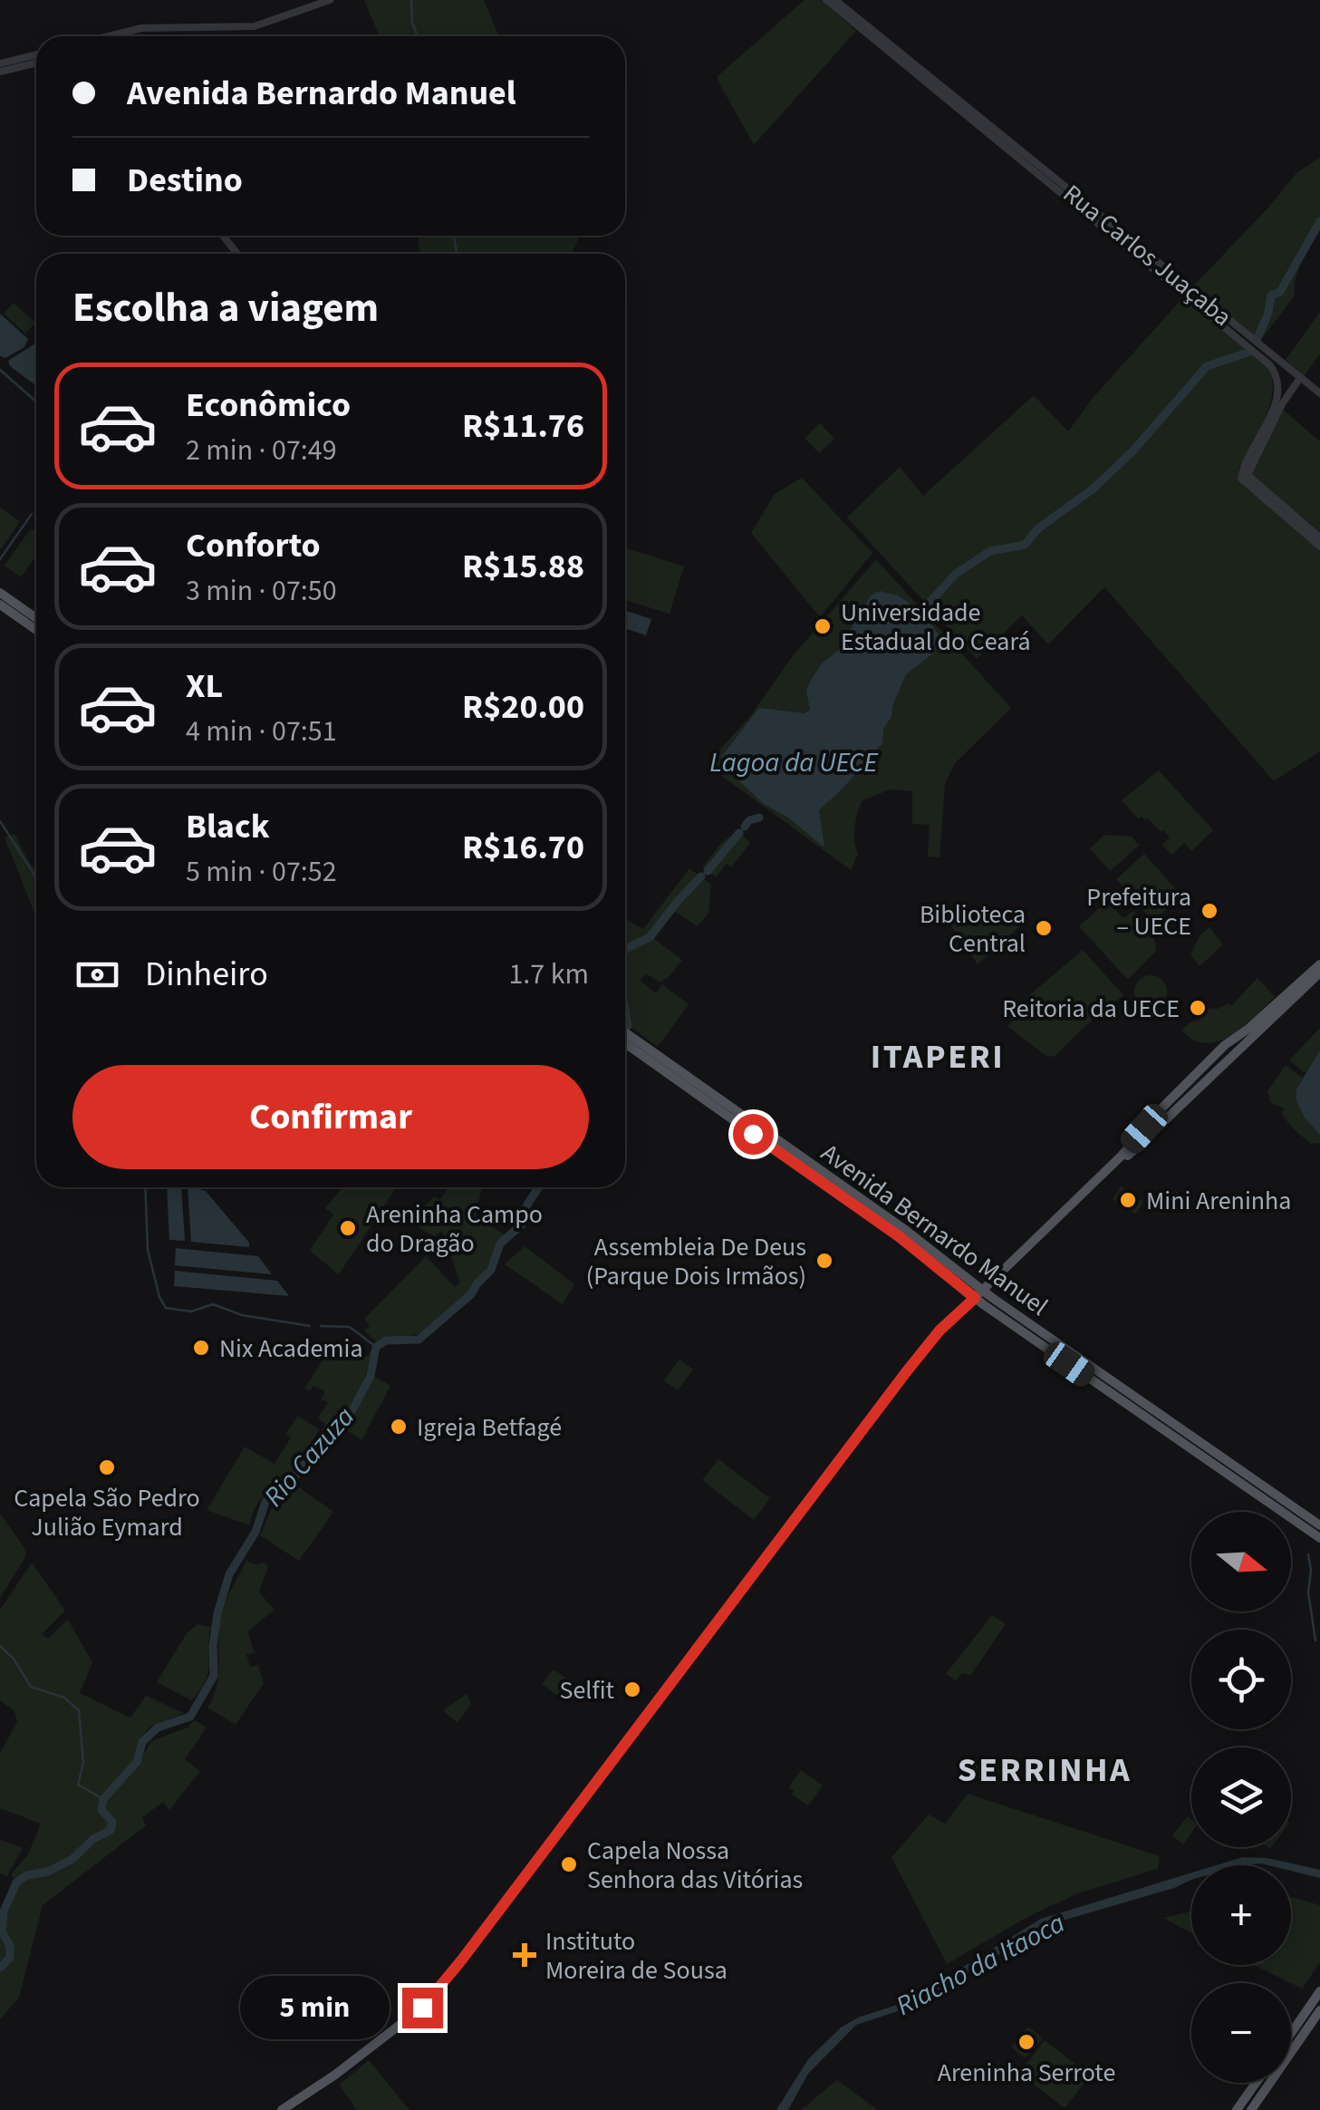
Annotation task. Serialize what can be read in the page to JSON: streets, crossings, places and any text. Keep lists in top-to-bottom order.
{
  "streets": {
    "main road": ["Avenida Bernardo Manuel"],
    "street": ["Rua Carlos Juaçaba"]
  },
  "districts": ["ITAPERI", "SERRINHA"],
  "water": ["Lagoa da UECE", "Rio Cazuza", "Riacho da Itaoca"],
  "places": {
    "other": [
      "Universidade Estadual do Ceará",
      "Prefeitura – UECE",
      "Biblioteca Central",
      "Reitoria da UECE",
      "Mini Areninha",
      "Areninha Campo do Dragão",
      "Assembleia De Deus (Parque Dois Irmãos)",
      "Nix Academia",
      "Igreja Betfagé",
      "Capela São Pedro Julião Eymard",
      "Selfit",
      "Capela Nossa Senhora das Vitórias",
      "Areninha Serrote"
    ],
    "health": ["Instituto Moreira de Sousa"]
  },
  "north": "right",
  "page": {
    "banner": ["Avenida Bernardo Manuel", "Destino"],
    "heading": "Escolha a viagem",
    "list": [
      {
        "name": "Econômico",
        "note": "2 min · 07:49",
        "value": "R$11.76"
      },
      {
        "name": "Conforto",
        "note": "3 min · 07:50",
        "value": "R$15.88"
      },
      {
        "name": "XL",
        "note": "4 min · 07:51",
        "value": "R$20.00"
      },
      {
        "name": "Black",
        "note": "5 min · 07:52",
        "value": "R$16.70"
      }
    ],
    "pay": ["Dinheiro", "1.7 km"],
    "buttons": "Confirmar",
    "map_buttons": ["+", "−"],
    "bubble": "5 min"
  }
}
